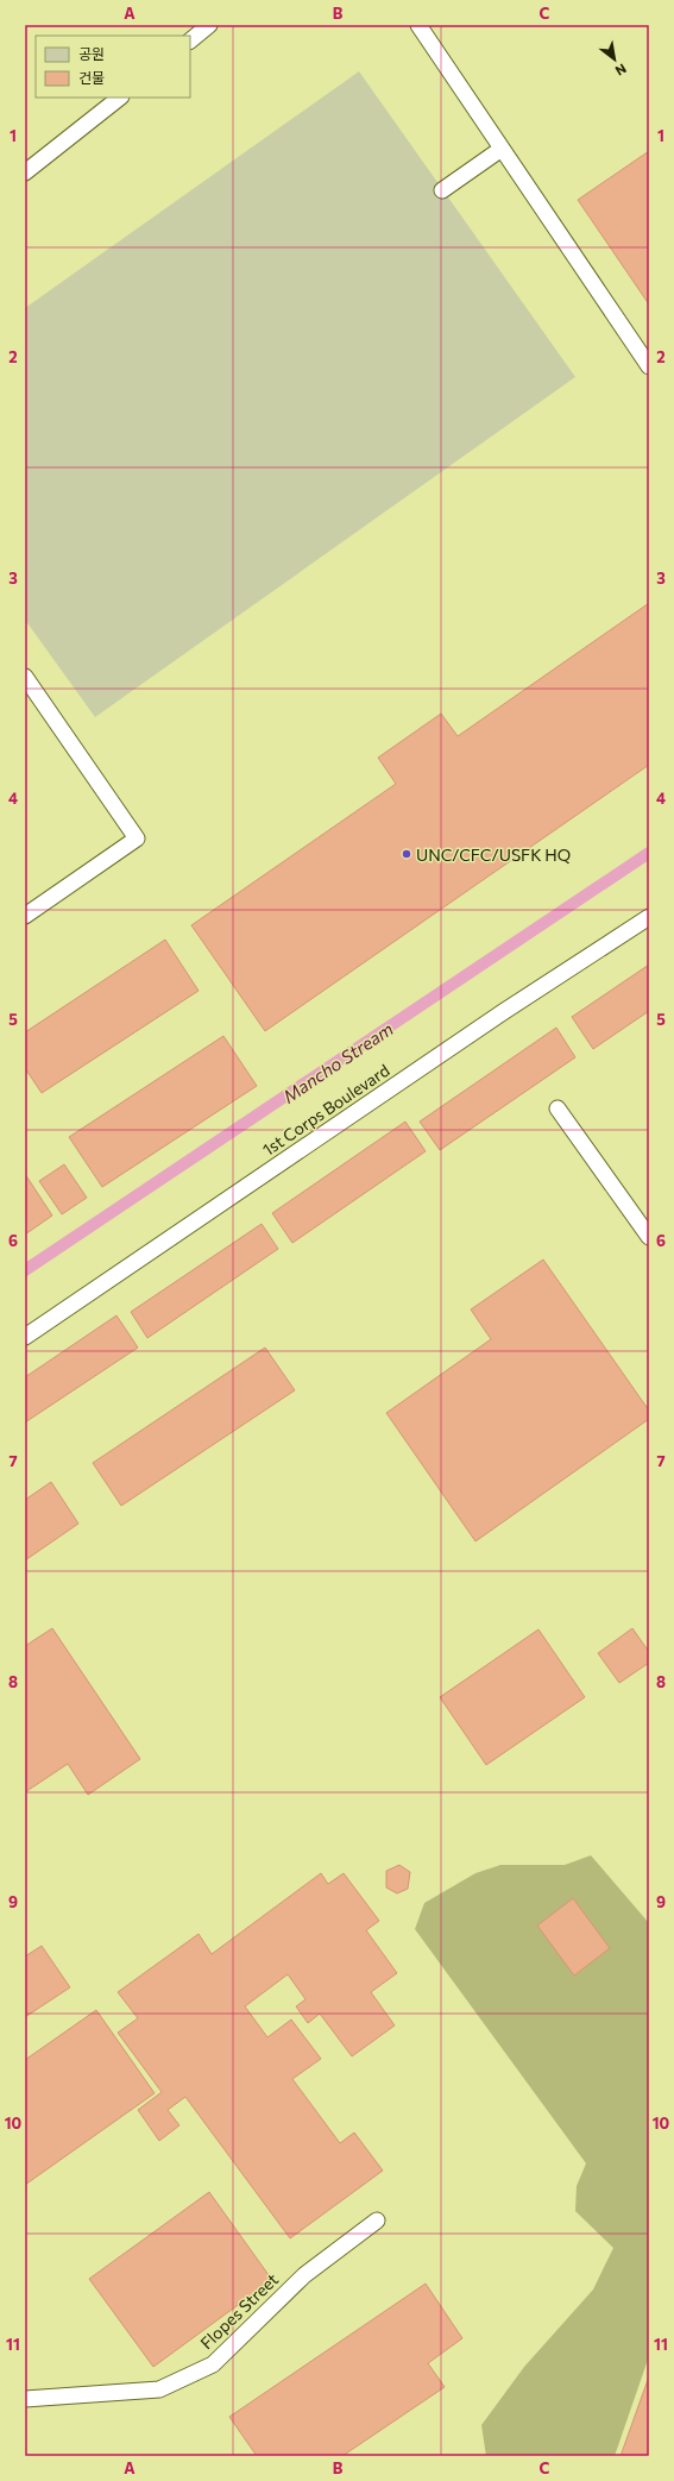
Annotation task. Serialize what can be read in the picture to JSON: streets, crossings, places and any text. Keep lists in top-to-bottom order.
{
  "streets": {
    "lane": ["1st Corps Boulevard", "Flopes Street"]
  },
  "water": ["Mancho Stream"],
  "places": ["UNC/CFC/USFK HQ"],
  "legend": ["공원", "건물"],
  "north": "bottom right",
  "grid": {
    "columns": ["A", "B", "C"],
    "rows": [
      "1",
      "2",
      "3",
      "4",
      "5",
      "6",
      "7",
      "8",
      "9",
      "10",
      "11"
    ]
  }
}
